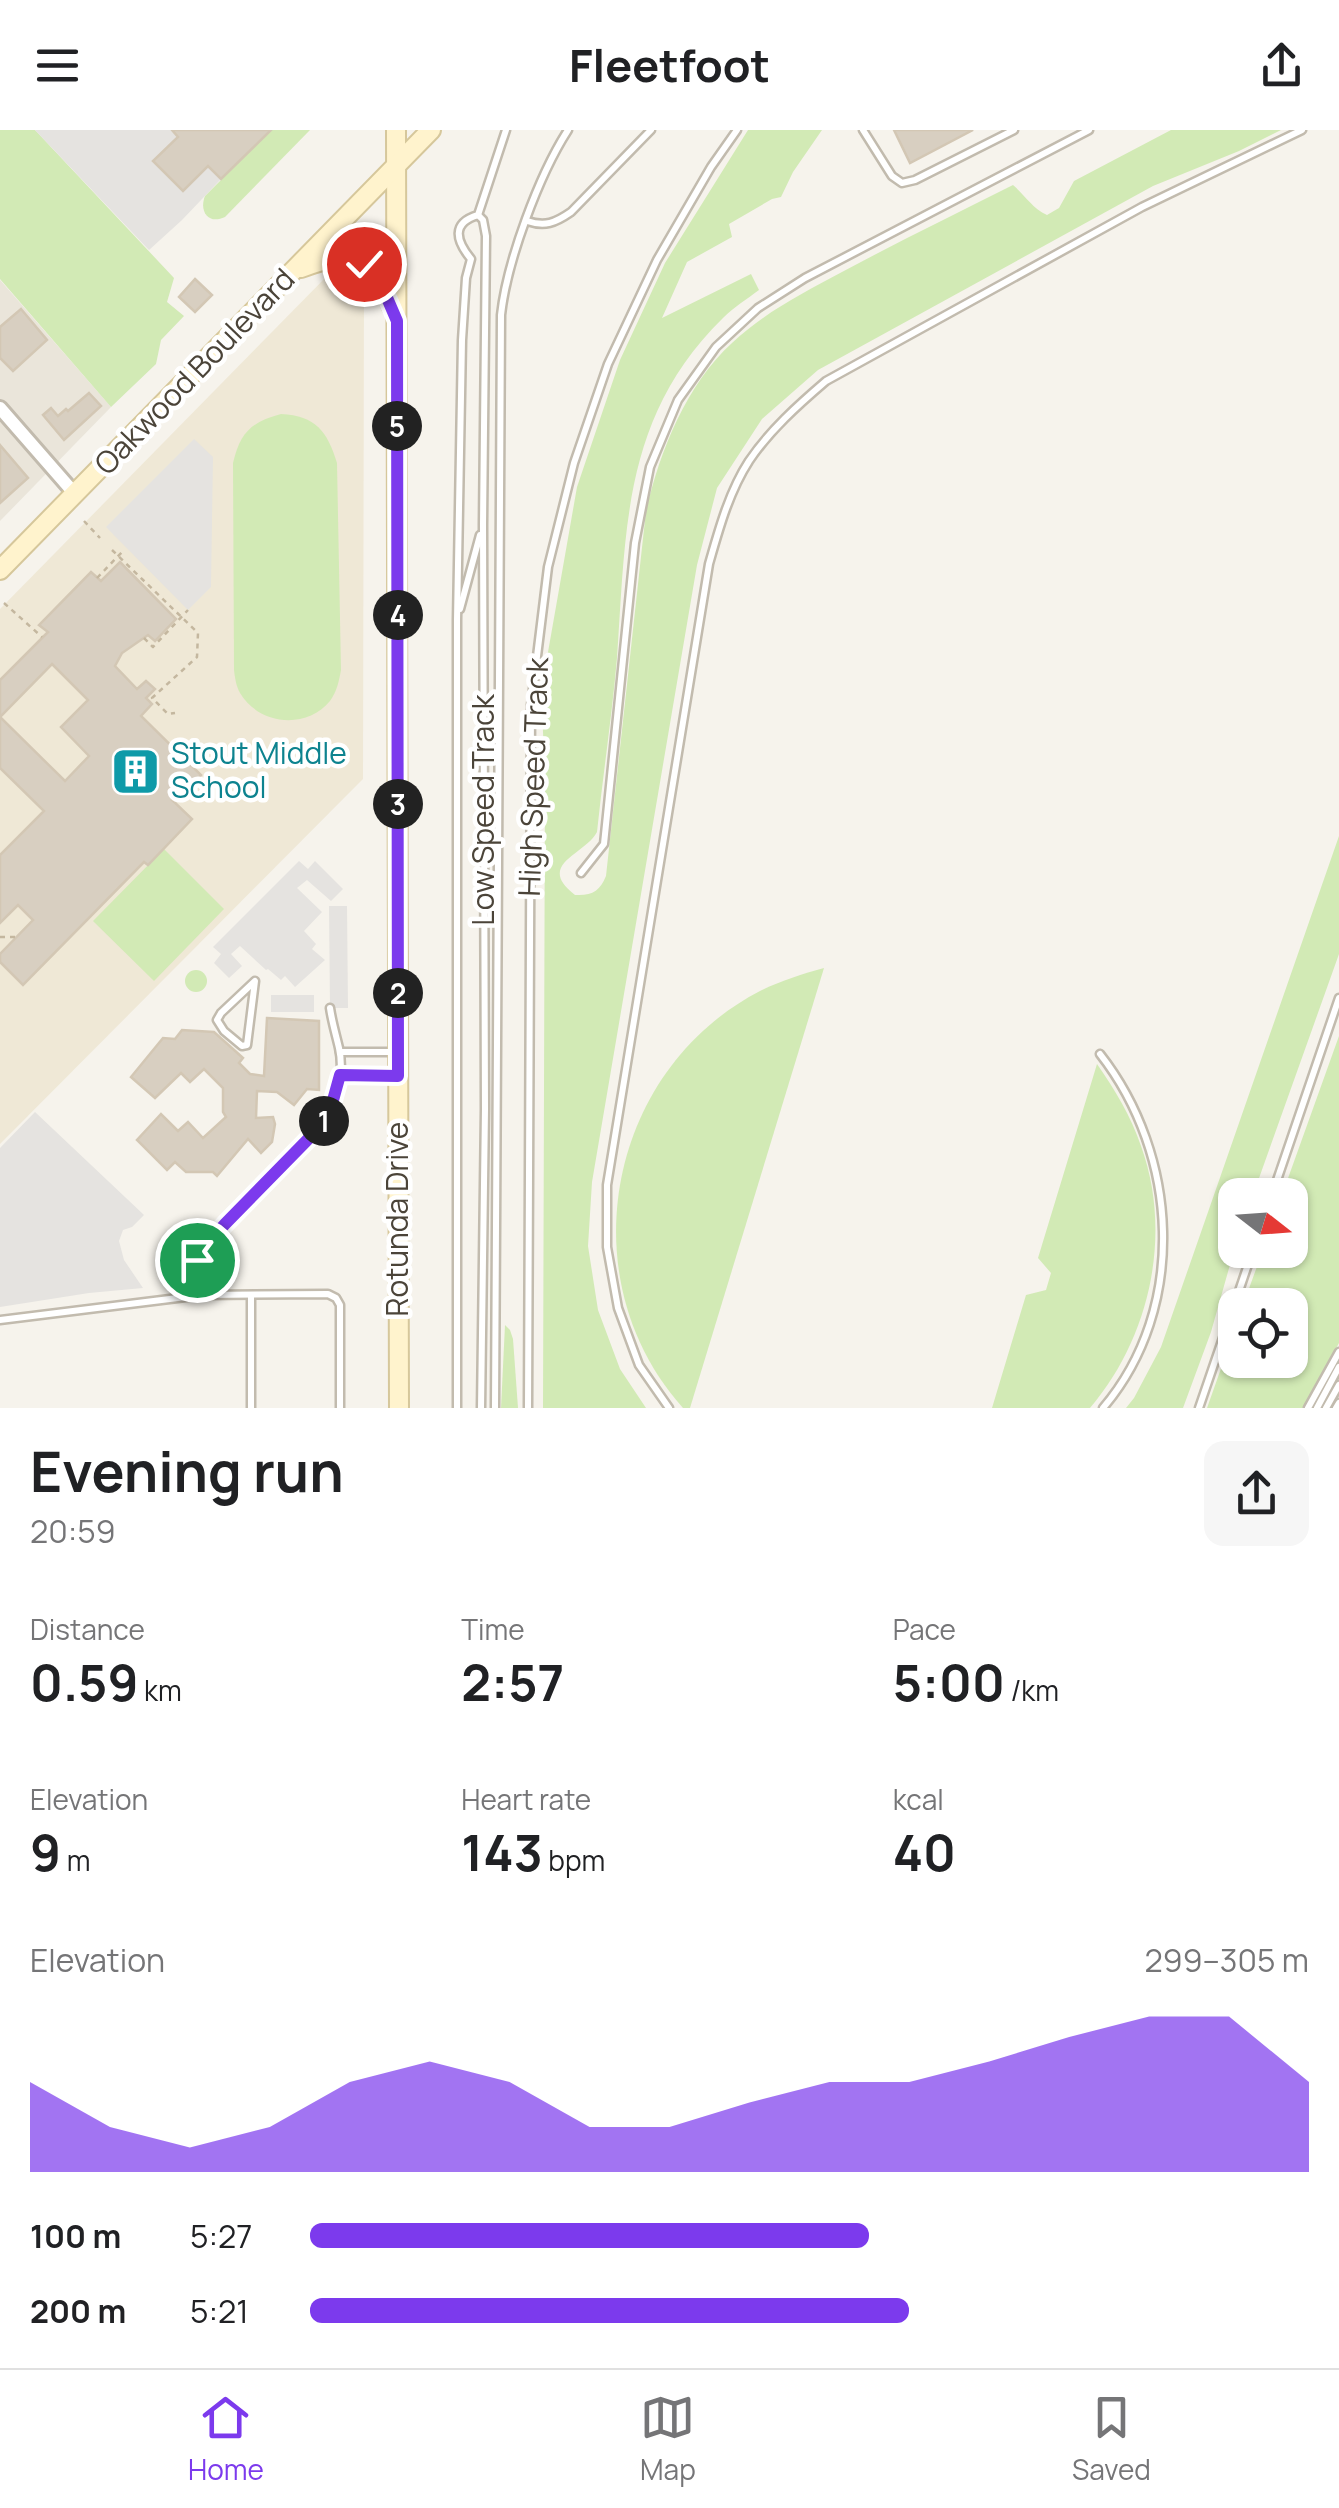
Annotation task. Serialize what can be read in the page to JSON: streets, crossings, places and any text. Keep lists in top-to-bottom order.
{
  "streets": {
    "main road": ["Oakwood Boulevard", "Rotunda Drive"],
    "lane": ["High Speed Track", "Low Speed Track"]
  },
  "crossings": [
    ["Oakwood Boulevard", "Rotunda Drive"]
  ],
  "places": {
    "building": ["Stout Middle School"]
  },
  "north": "right",
  "page": {
    "header": "Fleetfoot",
    "pins": [
      "5",
      "4",
      "3",
      "2",
      "1"
    ],
    "heading": ["Evening run", "20:59"],
    "stats": [
      ["Distance", "0.59 km"],
      ["Time", "2:57"],
      ["Pace", "5:00 /km"],
      ["Elevation", "9 m"],
      ["Heart rate", "143 bpm"],
      ["kcal", "40"]
    ],
    "chart": ["Elevation", "299–305 m"],
    "list": [
      {
        "name": "100 m",
        "note": "5:27"
      },
      {
        "name": "200 m",
        "note": "5:21"
      }
    ],
    "tabs": ["Home", "Map", "Saved"]
  }
}
